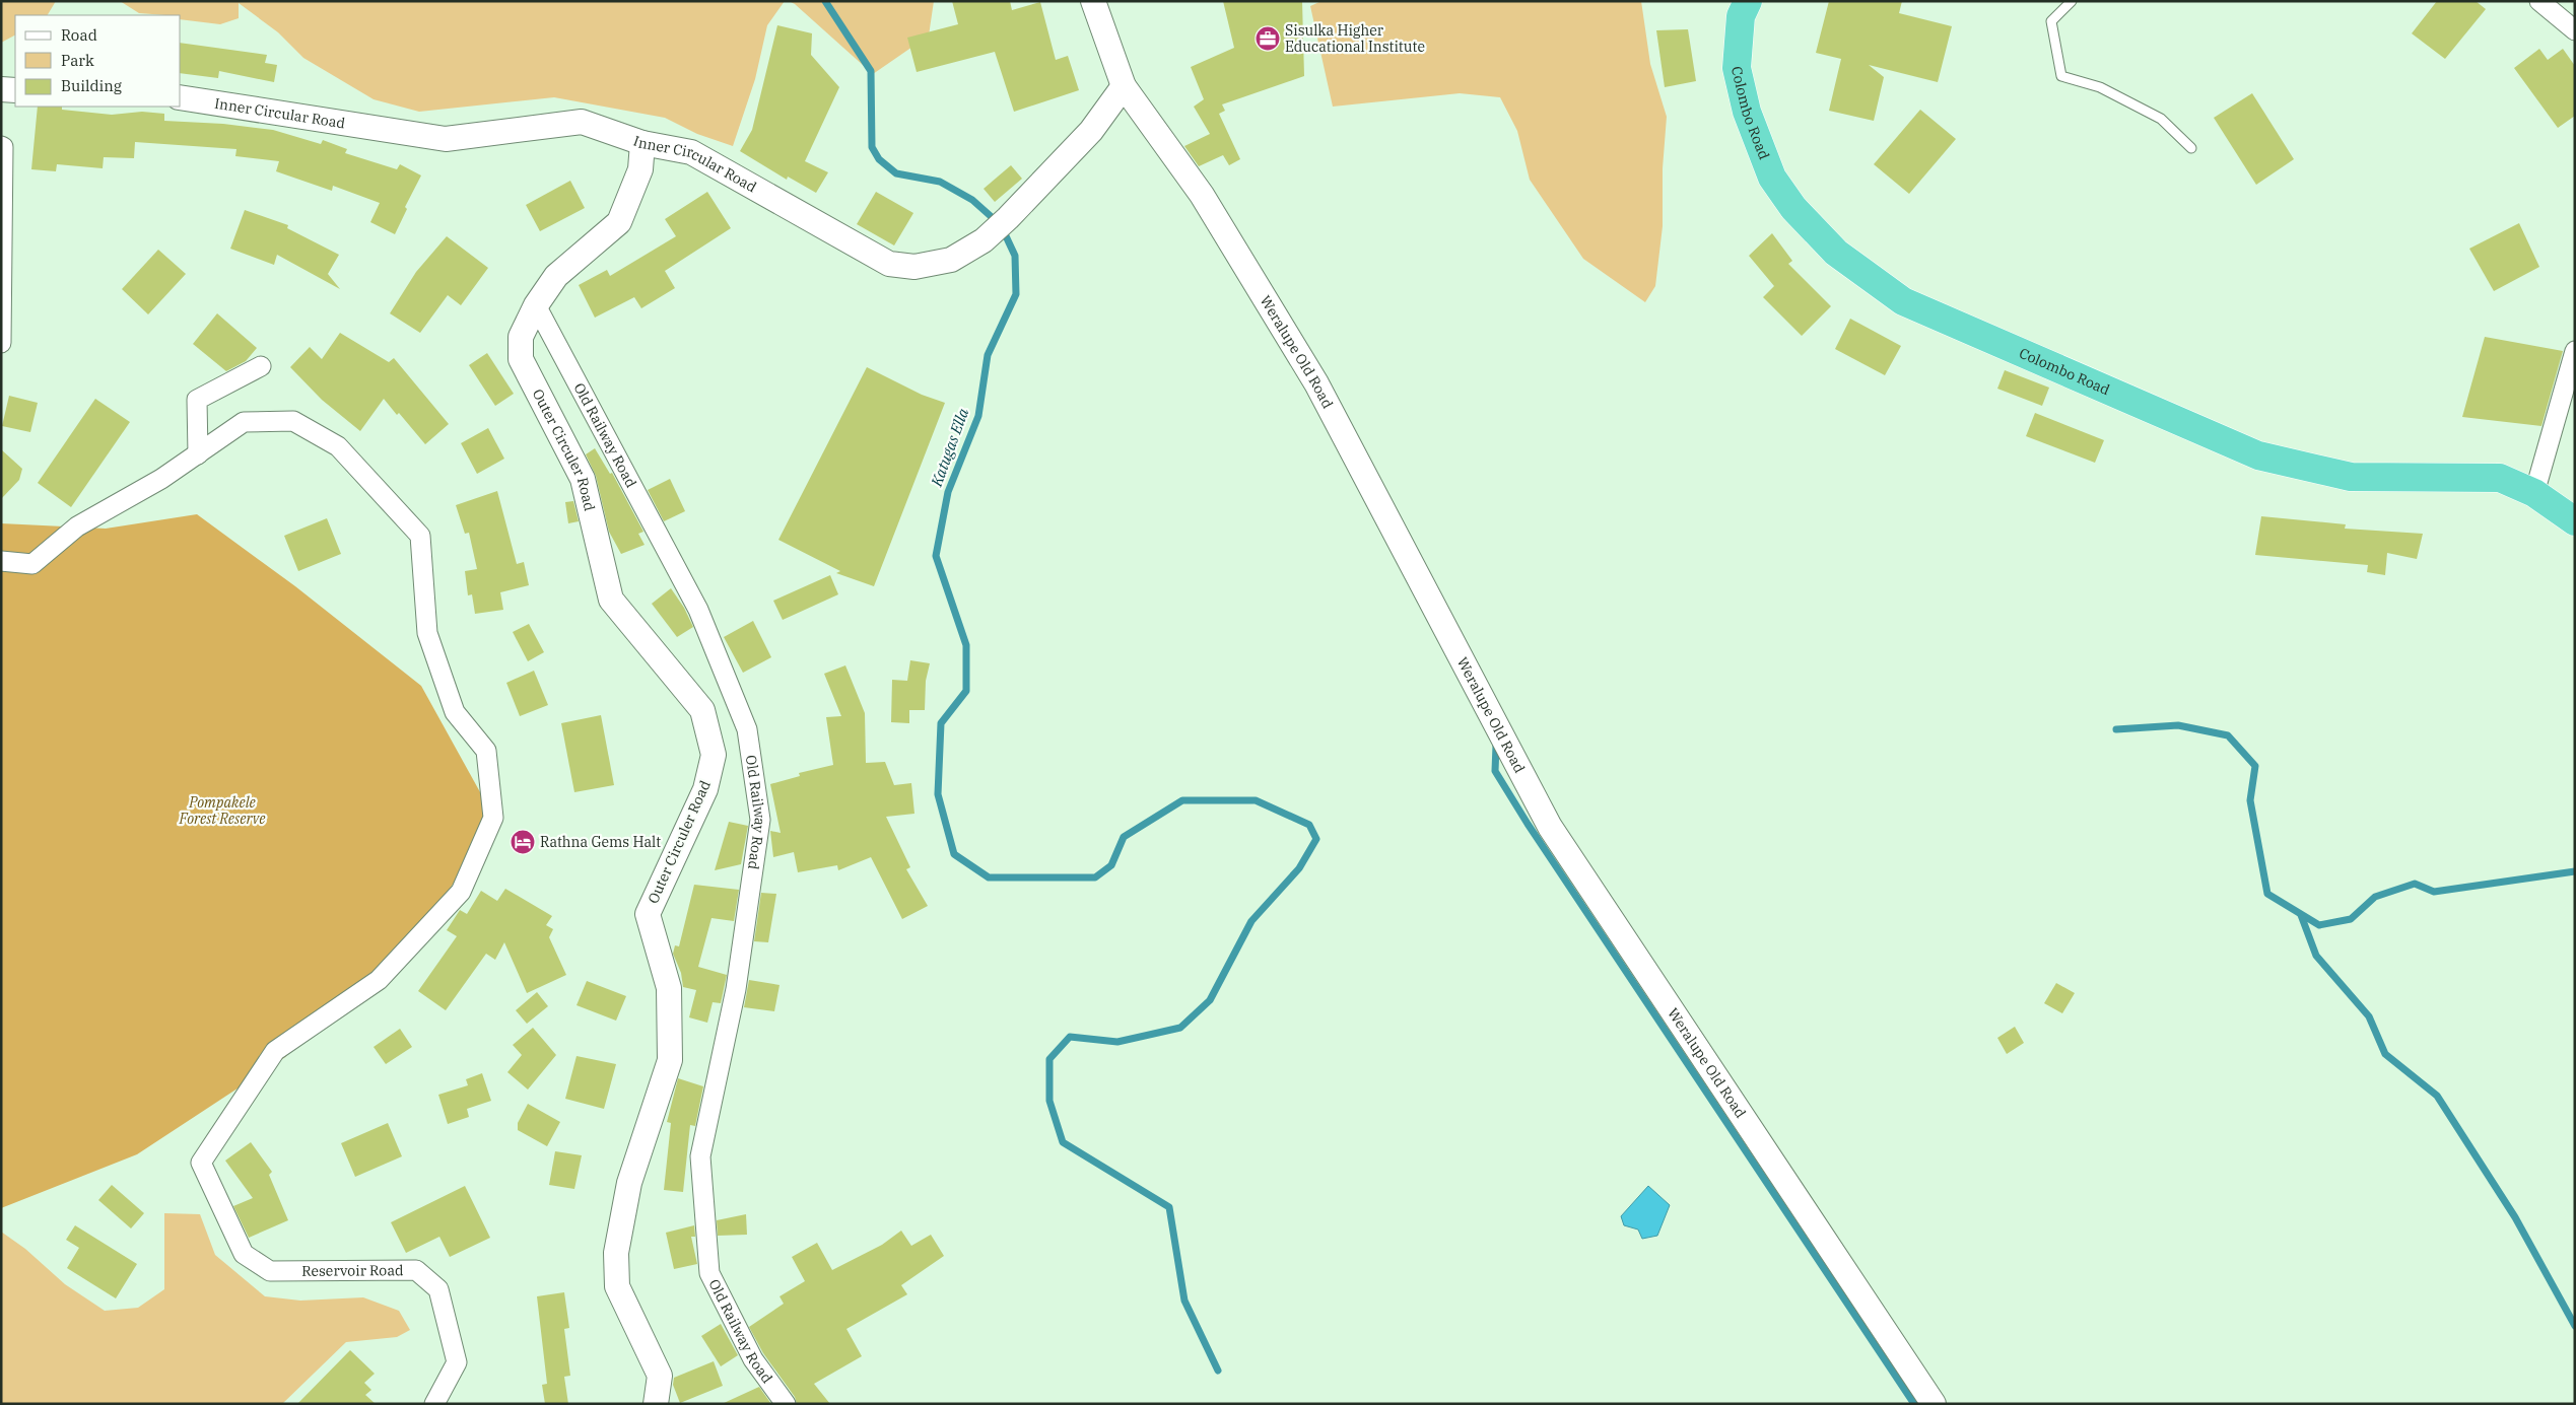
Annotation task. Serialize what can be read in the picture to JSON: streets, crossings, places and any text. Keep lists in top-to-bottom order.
{
  "streets": {
    "highway": ["Colombo Road"],
    "street": [
      "Inner Circular Road",
      "Weralupe Old Road",
      "Old Railway Road",
      "Outer Circuler Road",
      "Reservoir Road"
    ]
  },
  "crossings": [
    ["Inner Circular Road", "Weralupe Old Road"],
    ["Inner Circular Road", "Outer Circuler Road"],
    ["Old Railway Road", "Outer Circuler Road"]
  ],
  "water": ["Katugas Ella"],
  "parks": ["Pompakele Forest Reserve"],
  "places": {
    "office": ["Sisulka Higher Educational Institute"],
    "hotel": ["Rathna Gems Halt"]
  },
  "legend": ["Road", "Park", "Building"]
}
